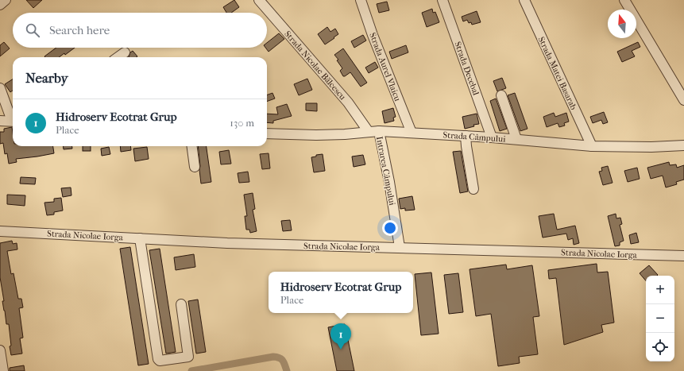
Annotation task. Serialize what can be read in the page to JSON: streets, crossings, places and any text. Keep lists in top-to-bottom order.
{
  "streets": {
    "street": [
      "Strada Nicolae Bălcescu",
      "Strada Aurel Vlaicu",
      "Strada Decebal",
      "Strada Matei Basarab",
      "Strada Câmpului",
      "Intrarea Câmpului",
      "Strada Nicolae Iorga"
    ]
  },
  "crossings": [
    ["Strada Nicolae Bălcescu", "Strada Câmpului"],
    ["Strada Aurel Vlaicu", "Strada Câmpului"],
    ["Strada Decebal", "Strada Câmpului"],
    ["Strada Matei Basarab", "Strada Câmpului"],
    ["Strada Câmpului", "Intrarea Câmpului"],
    ["Intrarea Câmpului", "Strada Nicolae Iorga"]
  ],
  "north": "top",
  "page": {
    "search": "Search here",
    "heading": "Nearby",
    "list": [
      {
        "mark": "1",
        "name": "Hidroserv Ecotrat Grup",
        "note": "Place",
        "value": "130 m"
      }
    ],
    "popup": ["Hidroserv Ecotrat Grup", "Place"],
    "map_buttons": ["+", "−"],
    "pins": "1"
  }
}
